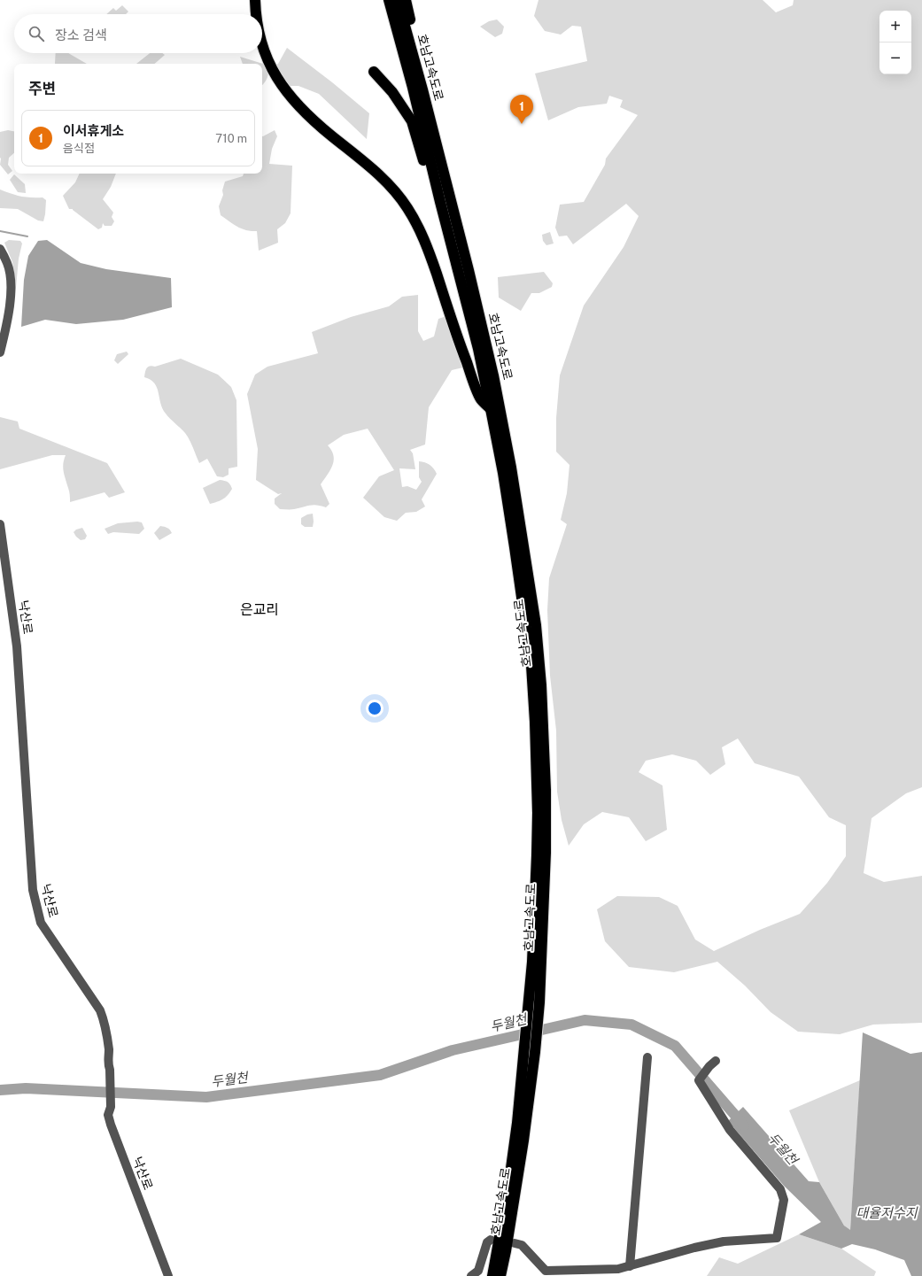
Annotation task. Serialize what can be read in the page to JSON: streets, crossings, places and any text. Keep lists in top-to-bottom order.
{
  "streets": {
    "highway": ["호남고속도로"],
    "street": ["낙산로"]
  },
  "districts": ["은교리"],
  "water": ["두월천", "대율저수지"],
  "page": {
    "map_buttons": ["+", "−"],
    "search": "장소 검색",
    "heading": "주변",
    "pins": "1",
    "list": [
      {
        "mark": "1",
        "name": "이서휴게소",
        "note": "음식점",
        "value": "710 m"
      }
    ]
  }
}
